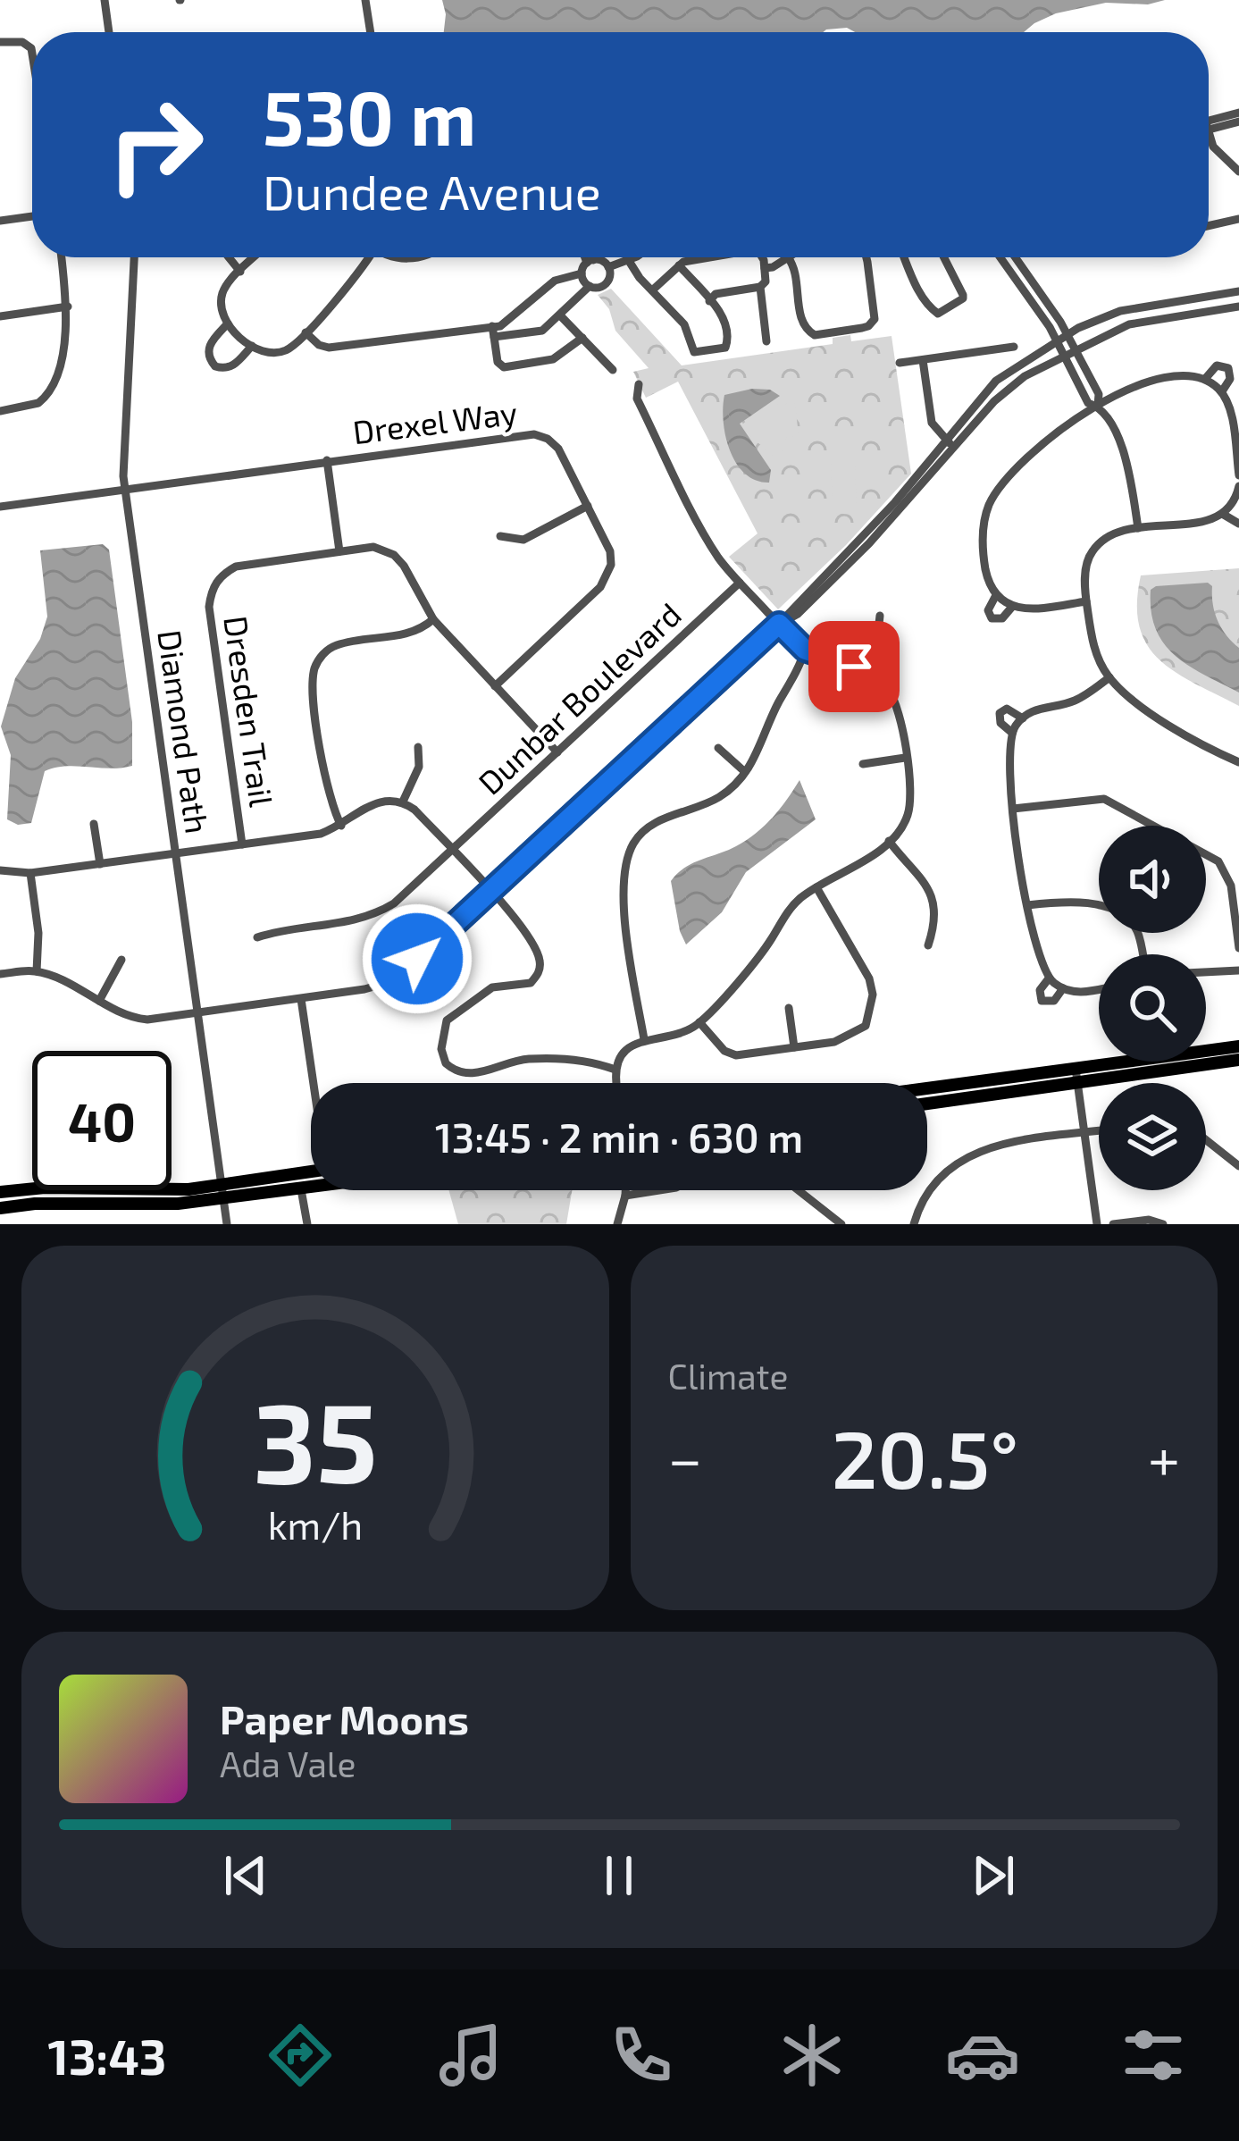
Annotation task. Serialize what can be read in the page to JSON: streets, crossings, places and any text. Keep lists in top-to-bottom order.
{
  "streets": {
    "street": [
      "Drexel Way",
      "Dunbar Boulevard",
      "Dresden Trail",
      "Diamond Path"
    ]
  },
  "crossings": [
    ["Drexel Way", "Dresden Trail"],
    ["Drexel Way", "Diamond Path"],
    ["Dunbar Boulevard", "Dresden Trail"]
  ],
  "page": {
    "turn": ["530 m", "Dundee Avenue"],
    "limit": "40",
    "trip": "13:45 · 2 min · 630 m",
    "tile": "Climate",
    "heat": ["−", "20.5°", "+"],
    "song": ["Paper Moons", "Ada Vale"],
    "tabs": "13:43",
    "gauge": ["35", "km/h"]
  }
}
